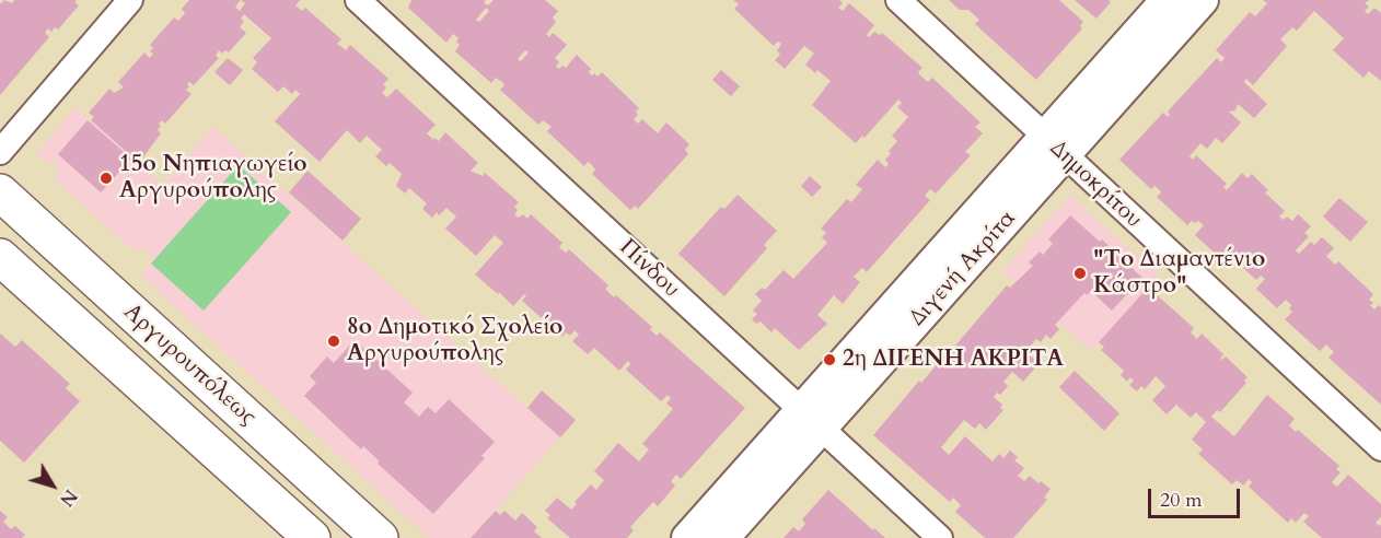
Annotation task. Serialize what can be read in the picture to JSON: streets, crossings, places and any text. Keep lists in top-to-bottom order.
{
  "streets": {
    "main road": ["Αργυρουπόλεως"],
    "street": ["Δημοκρίτου", "Πίνδου", "Διγενή Ακρίτα"]
  },
  "crossings": [
    ["Δημοκρίτου", "Διγενή Ακρίτα"],
    ["Πίνδου", "Διγενή Ακρίτα"]
  ],
  "places": [
    "15ο Νηπιαγωγείο Αργυρούπολης",
    "\"Το Διαμαντένιο Κάστρο\"",
    "8ο Δημοτικό Σχολείο Αργυρούπολης",
    "2η ΔΙΓΕΝΗ ΑΚΡΙΤΑ"
  ],
  "scale_bar": "20 m",
  "north": "bottom right"
}
